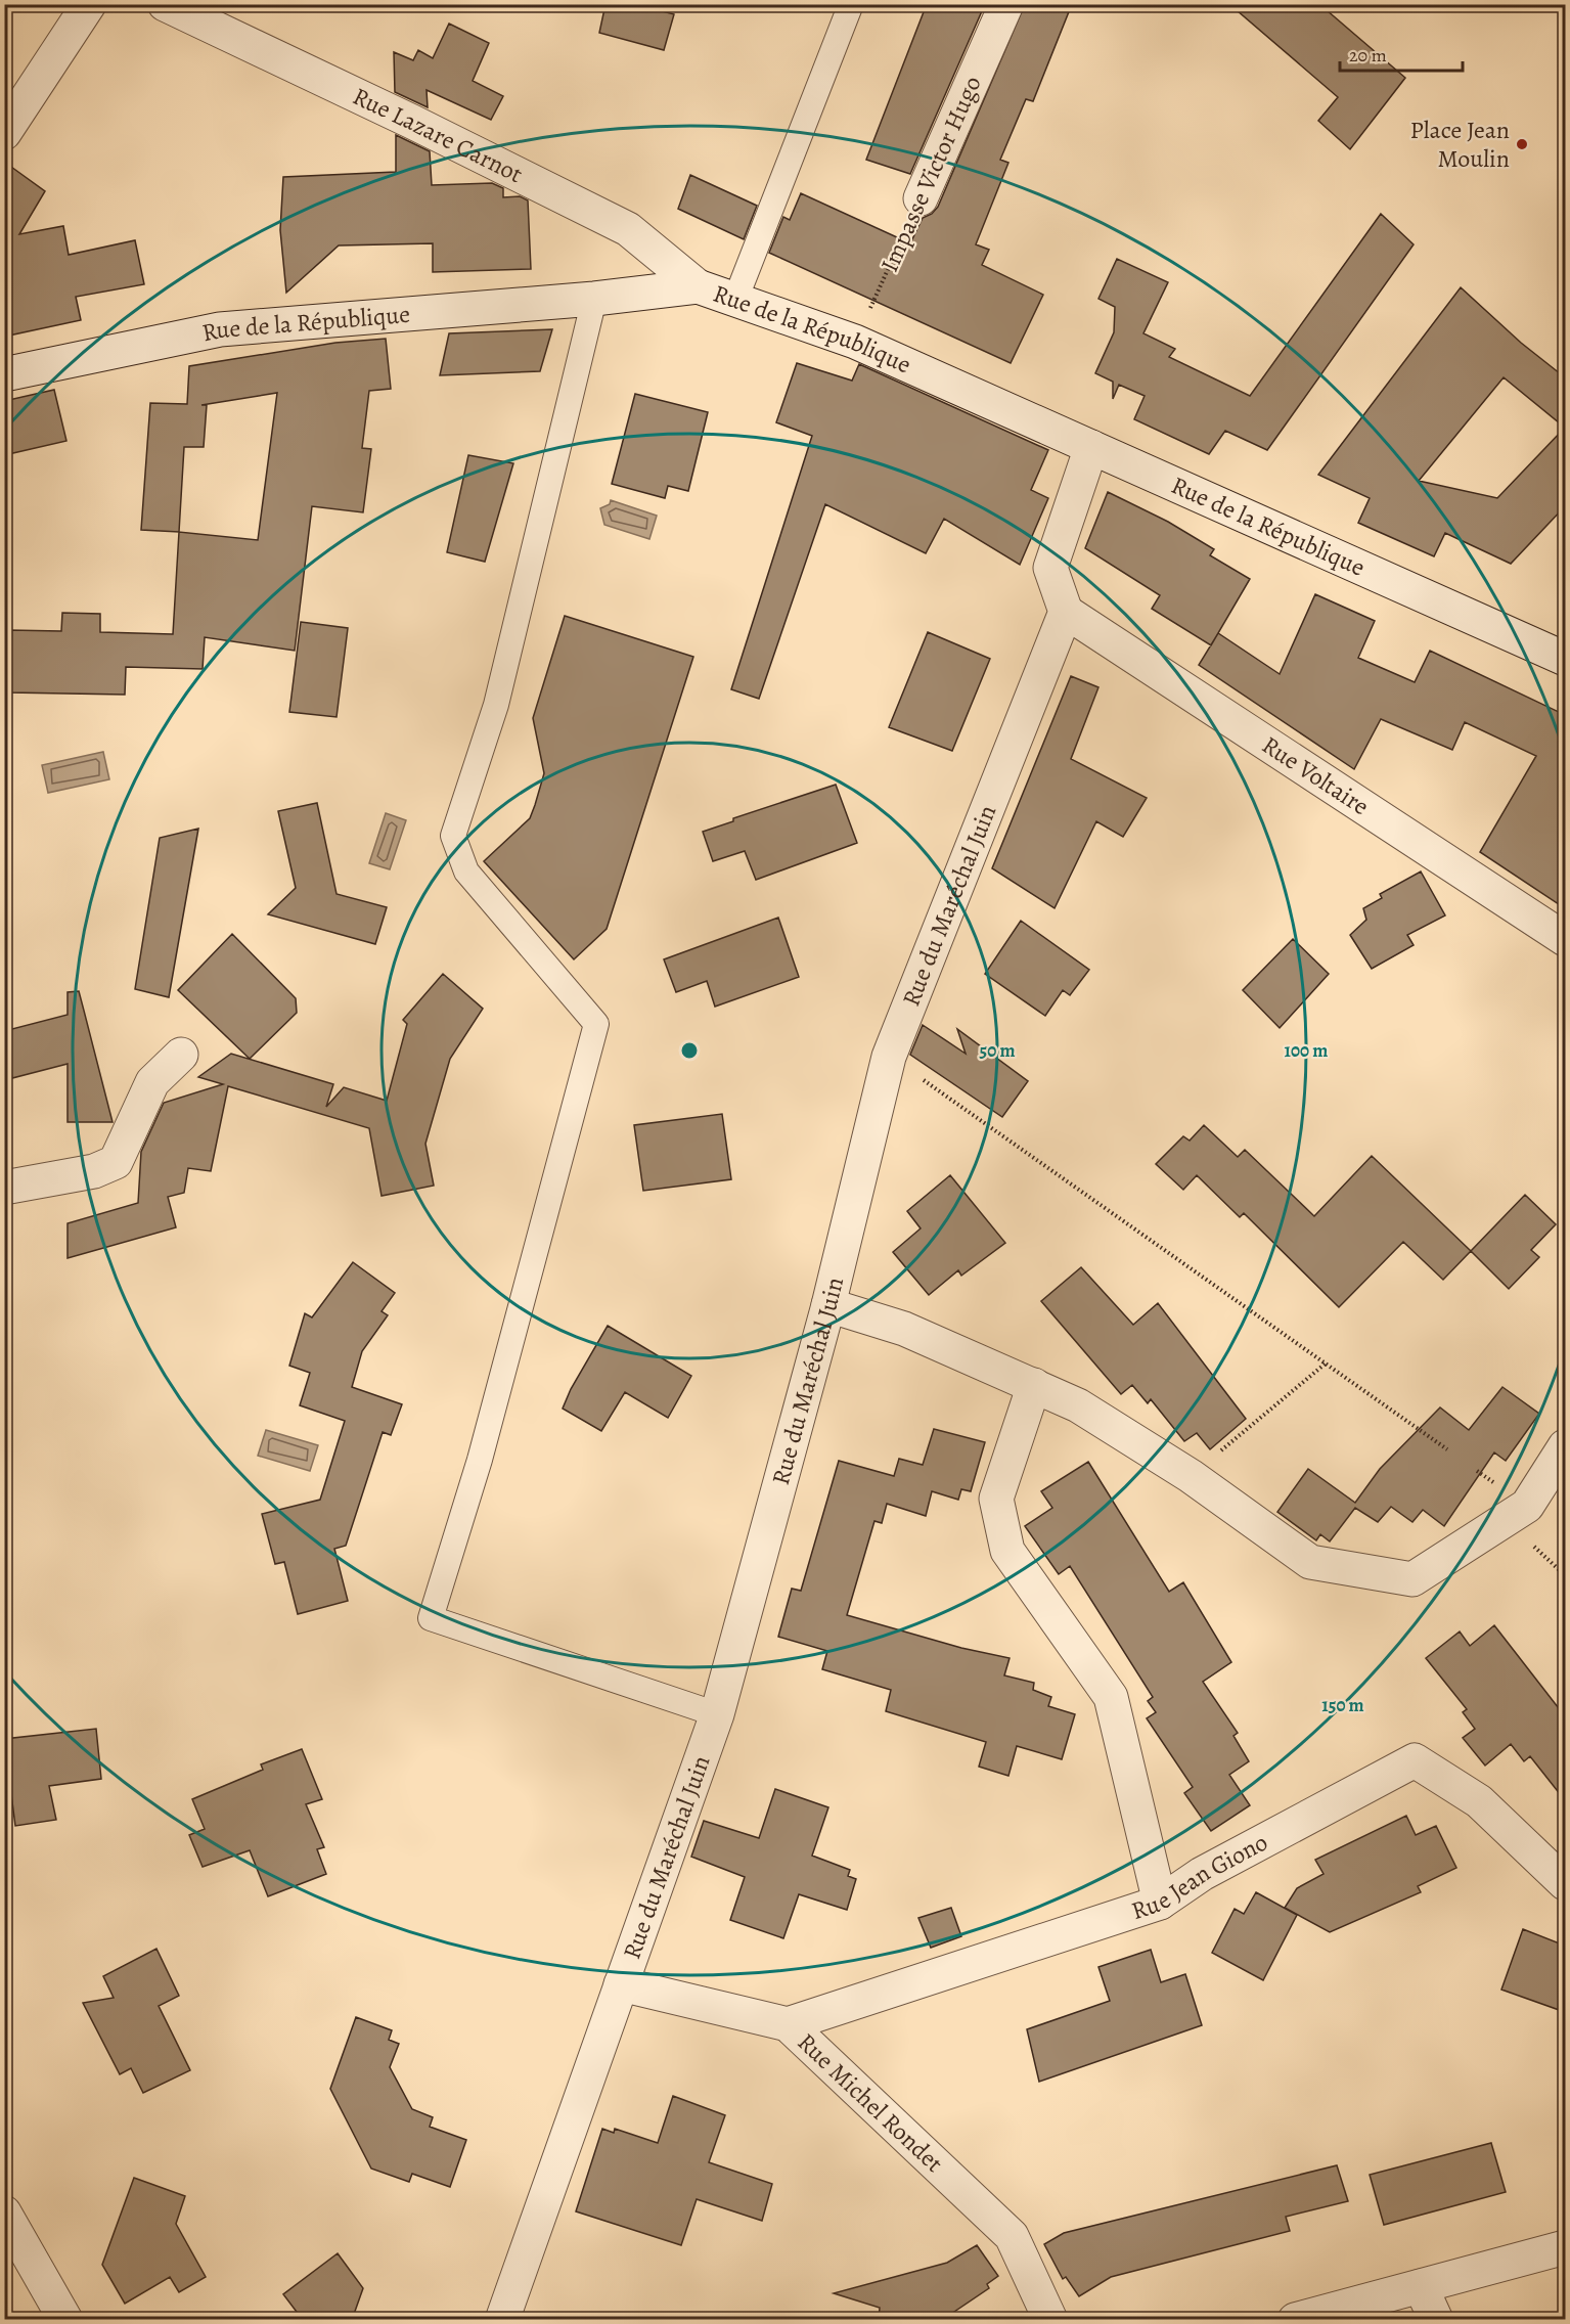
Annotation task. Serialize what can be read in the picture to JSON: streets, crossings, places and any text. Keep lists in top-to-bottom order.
{
  "streets": {
    "street": [
      "Rue Lazare Carnot",
      "Impasse Victor Hugo",
      "Rue de la République",
      "Rue Voltaire",
      "Rue du Maréchal Juin",
      "Rue Jean Giono",
      "Rue Michel Rondet"
    ]
  },
  "crossings": [
    ["Rue Lazare Carnot", "Rue de la République"],
    ["Impasse Victor Hugo", "Rue de la République"],
    ["Rue Voltaire", "Rue du Maréchal Juin"],
    ["Rue du Maréchal Juin", "Rue Michel Rondet"],
    ["Rue Jean Giono", "Rue Michel Rondet"]
  ],
  "places": ["Place Jean Moulin"],
  "scale_bar": "20 m",
  "rings": ["50 m", "100 m", "150 m"]
}
